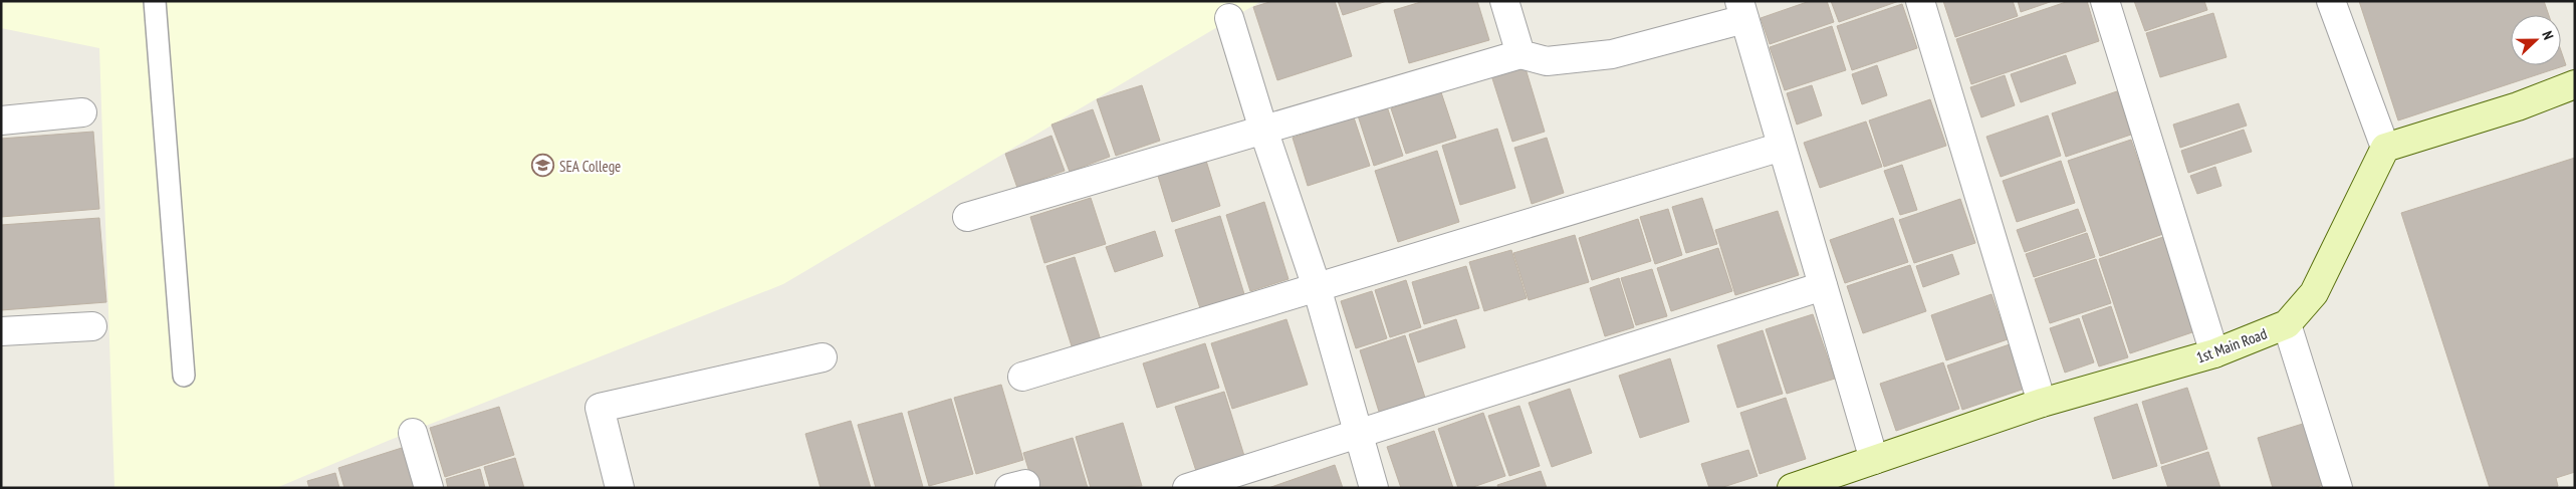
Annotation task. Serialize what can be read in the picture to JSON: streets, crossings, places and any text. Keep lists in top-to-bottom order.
{
  "streets": {
    "street": ["1st Main Road"]
  },
  "places": {
    "school or university": ["SEA College"]
  },
  "north": "right"
}
